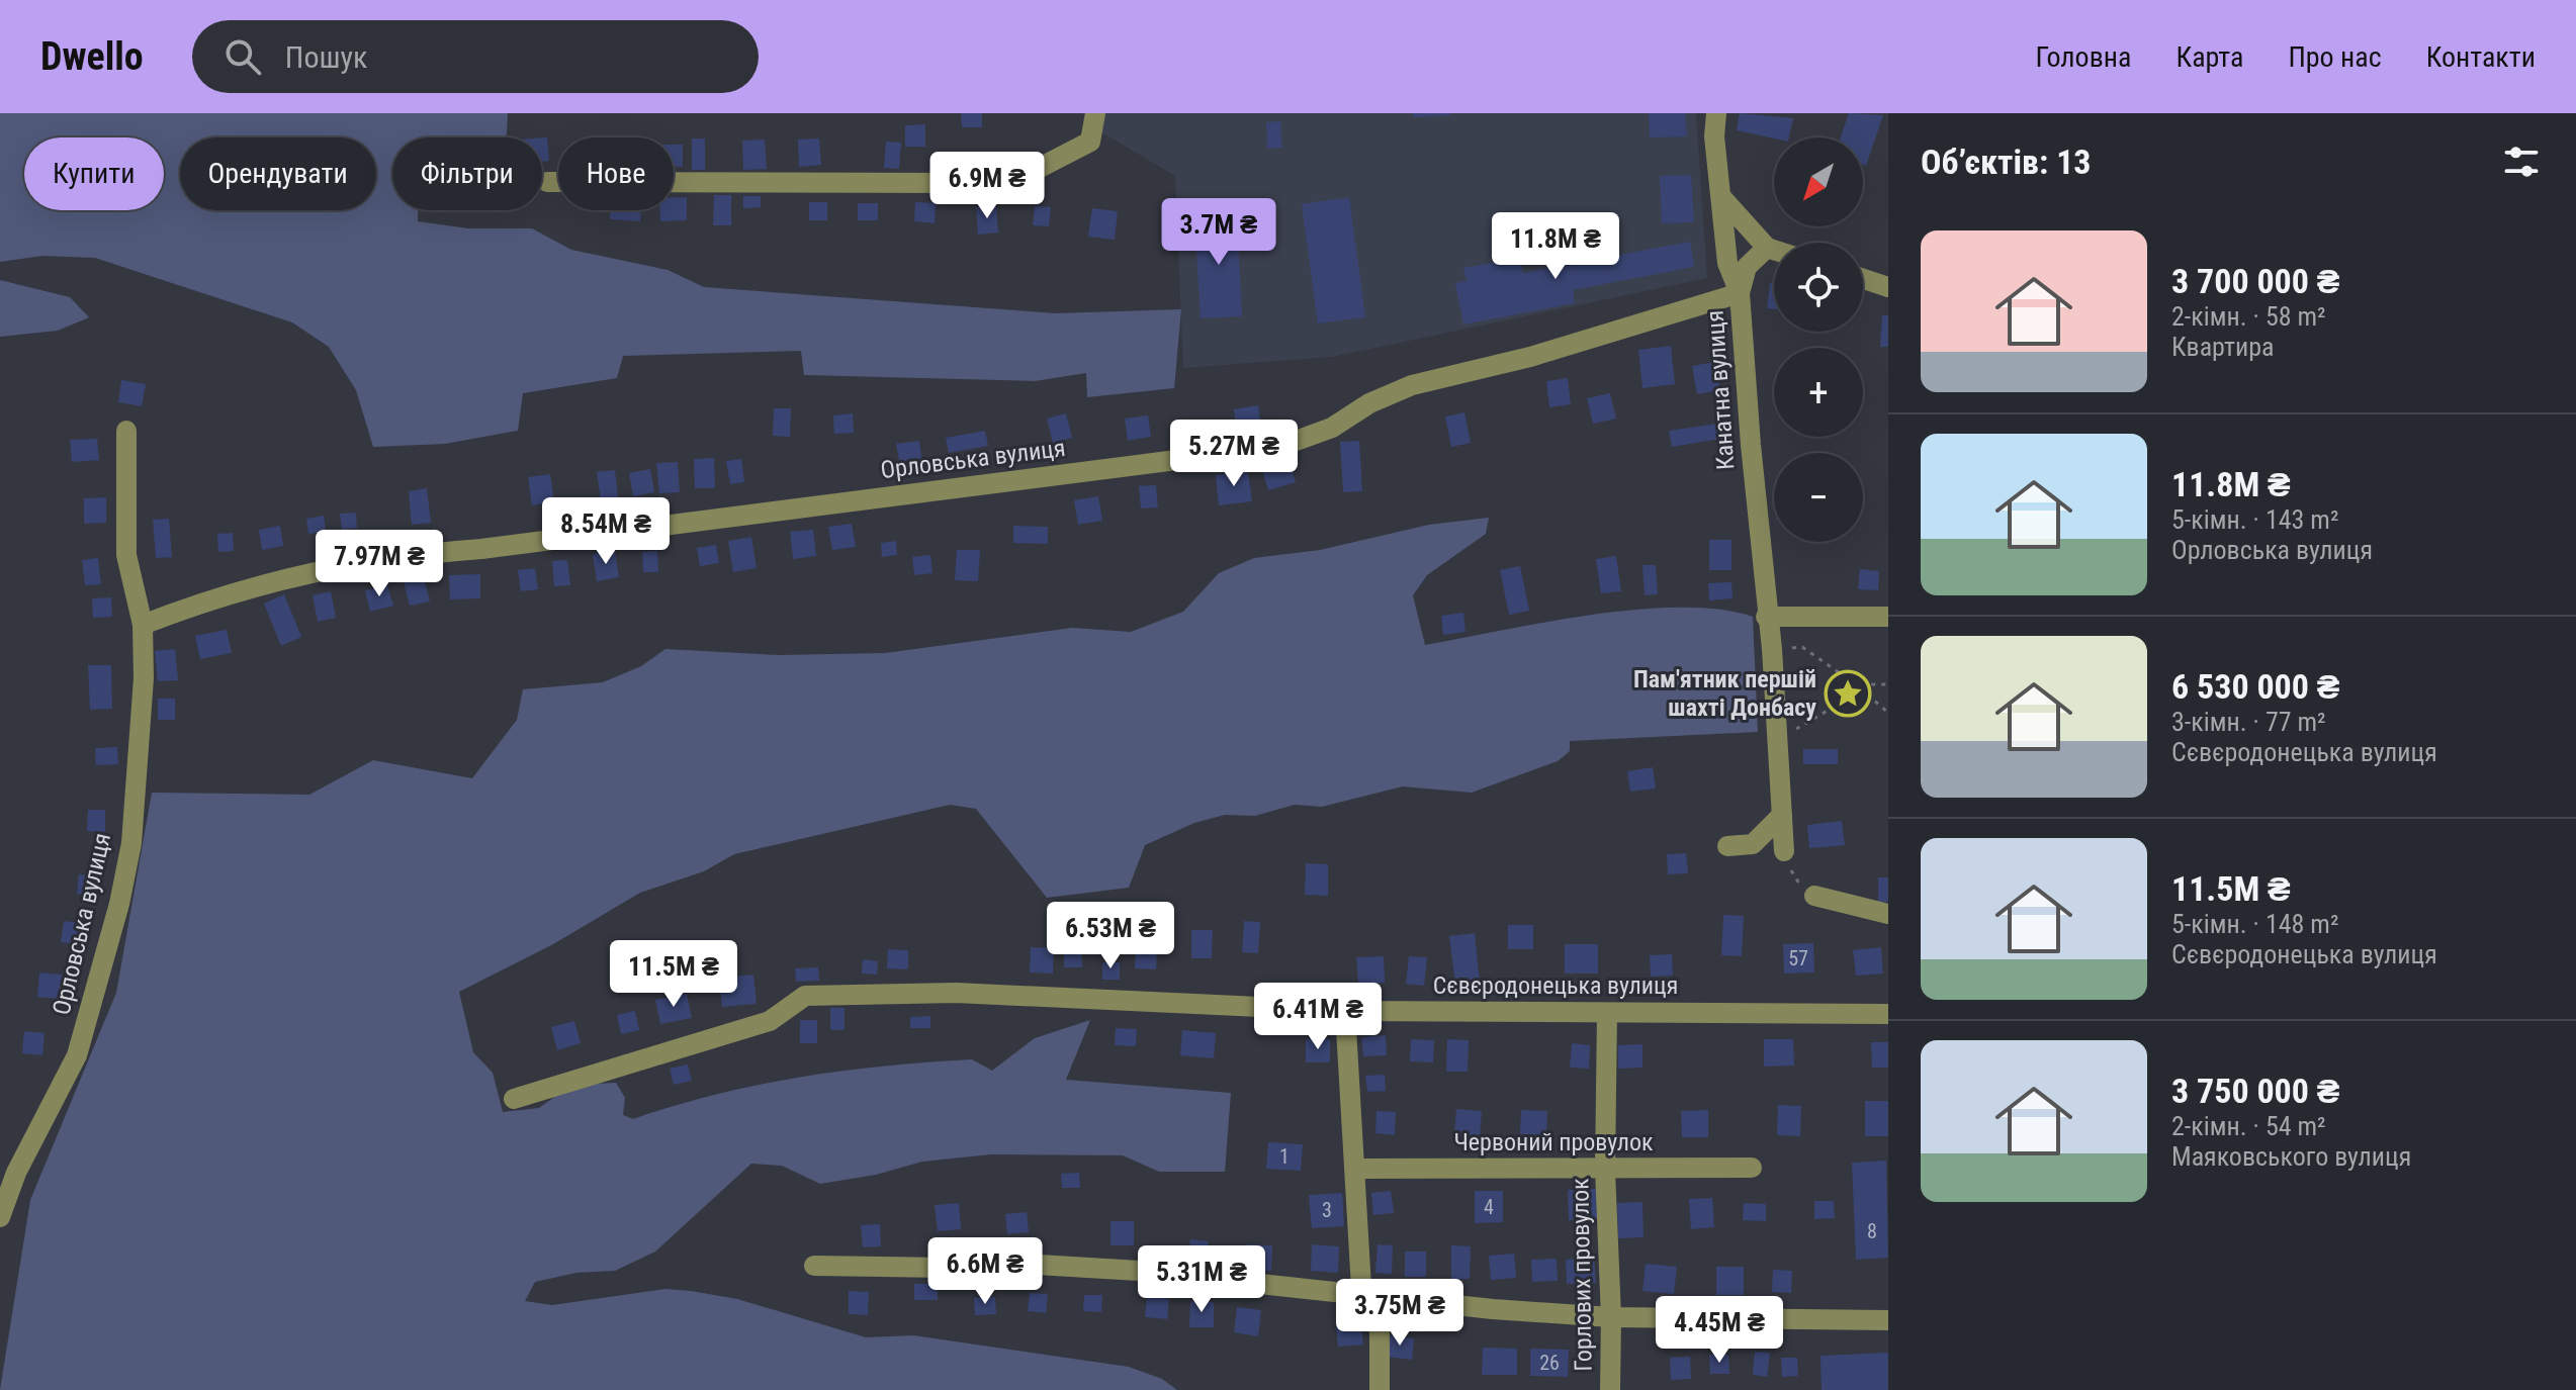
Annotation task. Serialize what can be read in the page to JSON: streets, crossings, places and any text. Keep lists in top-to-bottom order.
{
  "streets": {
    "street": [
      "Канатна вулиця",
      "Орловська вулиця",
      "Сєвєродонецька вулиця",
      "Червоний провулок",
      "Горлових провулок"
    ]
  },
  "crossings": [
    ["Канатна вулиця", "Орловська вулиця"],
    ["Сєвєродонецька вулиця", "Горлових провулок"],
    ["Червоний провулок", "Горлових провулок"]
  ],
  "places": {
    "place": ["Пам'ятник першій шахті Донбасу"]
  },
  "house_numbers": [
    "57",
    "1",
    "4",
    "3",
    "8",
    "26"
  ],
  "north": "bottom left",
  "page": {
    "header": "Dwello",
    "search": "Пошук",
    "nav": [
      "Головна",
      "Карта",
      "Про нас",
      "Контакти"
    ],
    "heading": "Об’єктів: 13",
    "map_buttons": ["+", "−"],
    "chip": [
      "Купити",
      "Орендувати",
      "Фільтри",
      "Нове"
    ],
    "price": [
      "6.9M ₴",
      "3.7M ₴",
      "11.8M ₴",
      "5.27M ₴",
      "8.54M ₴",
      "7.97M ₴",
      "6.53M ₴",
      "11.5M ₴",
      "6.41M ₴",
      "6.6M ₴",
      "5.31M ₴",
      "3.75M ₴",
      "4.45M ₴"
    ],
    "list": [
      {
        "name": "3 700 000 ₴",
        "note": "2-кімн. · 58 m² · Квартира"
      },
      {
        "name": "11.8M ₴",
        "note": "5-кімн. · 143 m² · Орловська вулиця"
      },
      {
        "name": "6 530 000 ₴",
        "note": "3-кімн. · 77 m² · Сєвєродонецька вулиця"
      },
      {
        "name": "11.5M ₴",
        "note": "5-кімн. · 148 m² · Сєвєродонецька вулиця"
      },
      {
        "name": "3 750 000 ₴",
        "note": "2-кімн. · 54 m² · Маяковського вулиця"
      }
    ]
  }
}
